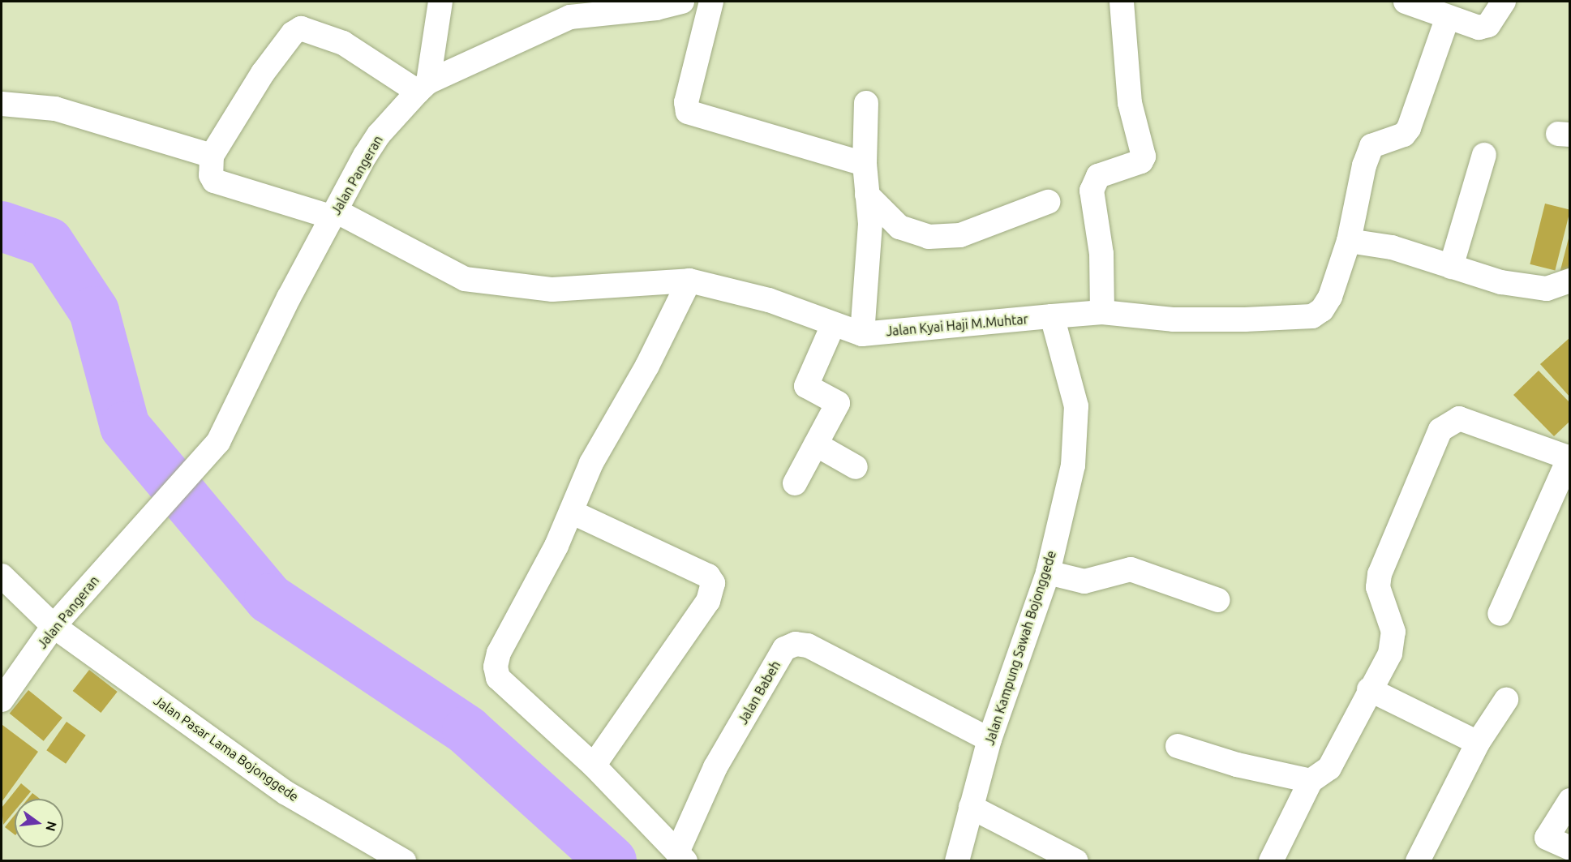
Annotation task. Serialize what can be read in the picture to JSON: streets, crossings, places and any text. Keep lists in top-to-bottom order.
{
  "streets": {
    "street": [
      "Jalan Pangeran",
      "Jalan Kyai Haji M.Muhtar",
      "Jalan Kampung Sawah Bojonggede",
      "Jalan Babeh",
      "Jalan Pasar Lama Bojonggede"
    ]
  },
  "crossings": [
    ["Jalan Pangeran", "Jalan Kyai Haji M.Muhtar"],
    ["Jalan Pangeran", "Jalan Pasar Lama Bojonggede"],
    ["Jalan Kyai Haji M.Muhtar", "Jalan Kampung Sawah Bojonggede"],
    ["Jalan Kampung Sawah Bojonggede", "Jalan Babeh"]
  ],
  "north": "right"
}
